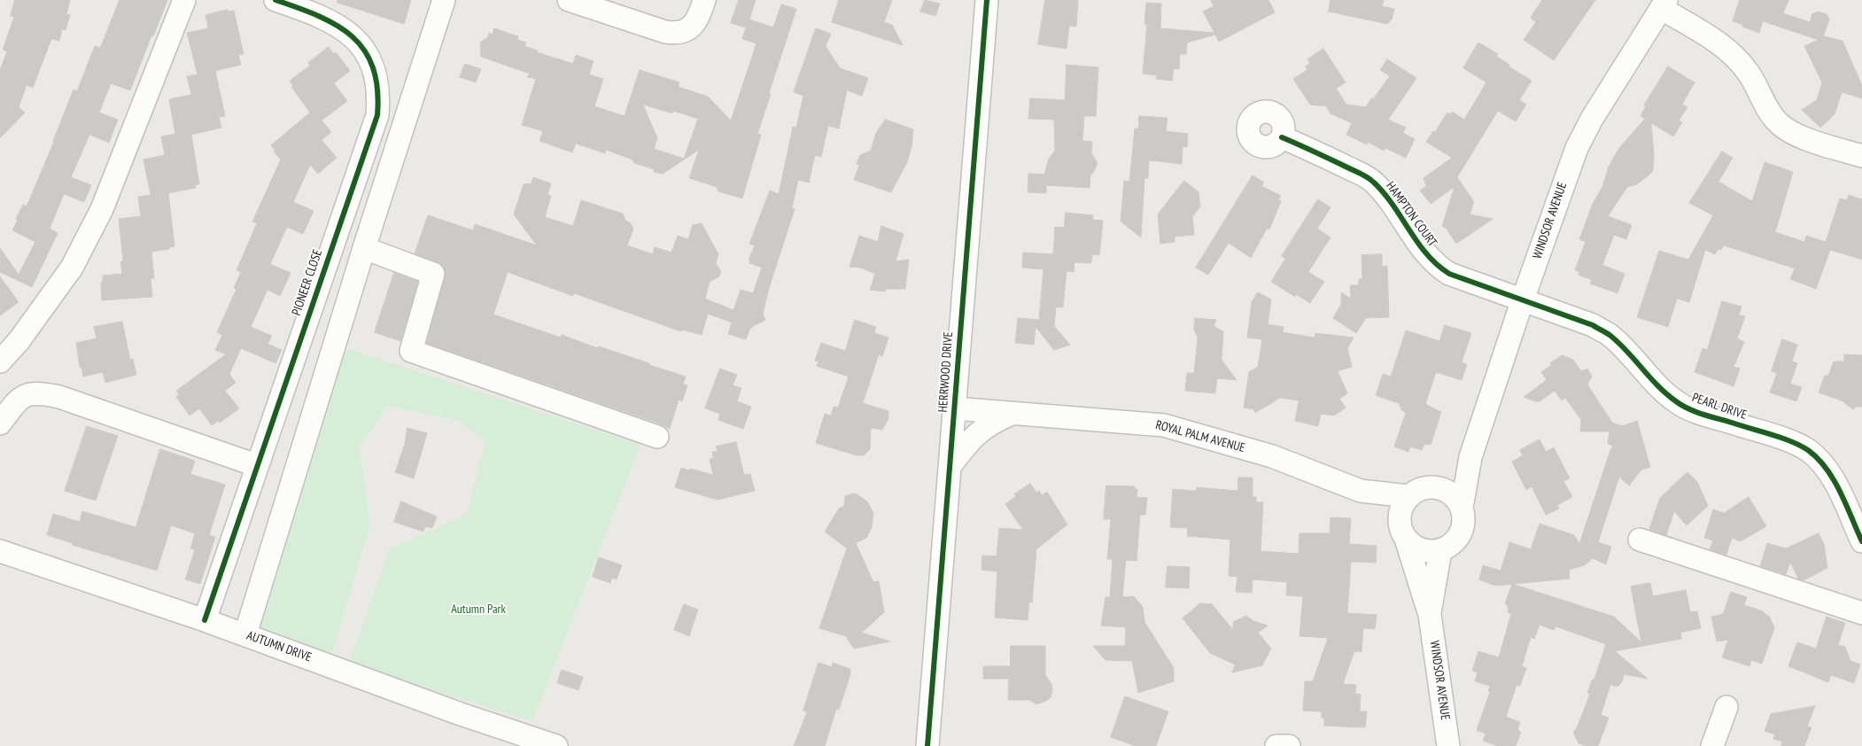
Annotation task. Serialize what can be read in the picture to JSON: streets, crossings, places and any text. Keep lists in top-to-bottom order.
{
  "streets": {
    "street": [
      "HAMPTON COURT",
      "WINDSOR AVENUE",
      "PIONEER CLOSE",
      "HERRWOOD DRIVE",
      "PEARL DRIVE",
      "ROYAL PALM AVENUE",
      "AUTUMN DRIVE"
    ]
  },
  "crossings": [
    ["HAMPTON COURT", "WINDSOR AVENUE"],
    ["HAMPTON COURT", "PEARL DRIVE"],
    ["WINDSOR AVENUE", "PEARL DRIVE"],
    ["WINDSOR AVENUE", "ROYAL PALM AVENUE"],
    ["PIONEER CLOSE", "AUTUMN DRIVE"],
    ["HERRWOOD DRIVE", "ROYAL PALM AVENUE"]
  ],
  "parks": ["Autumn Park"]
}
